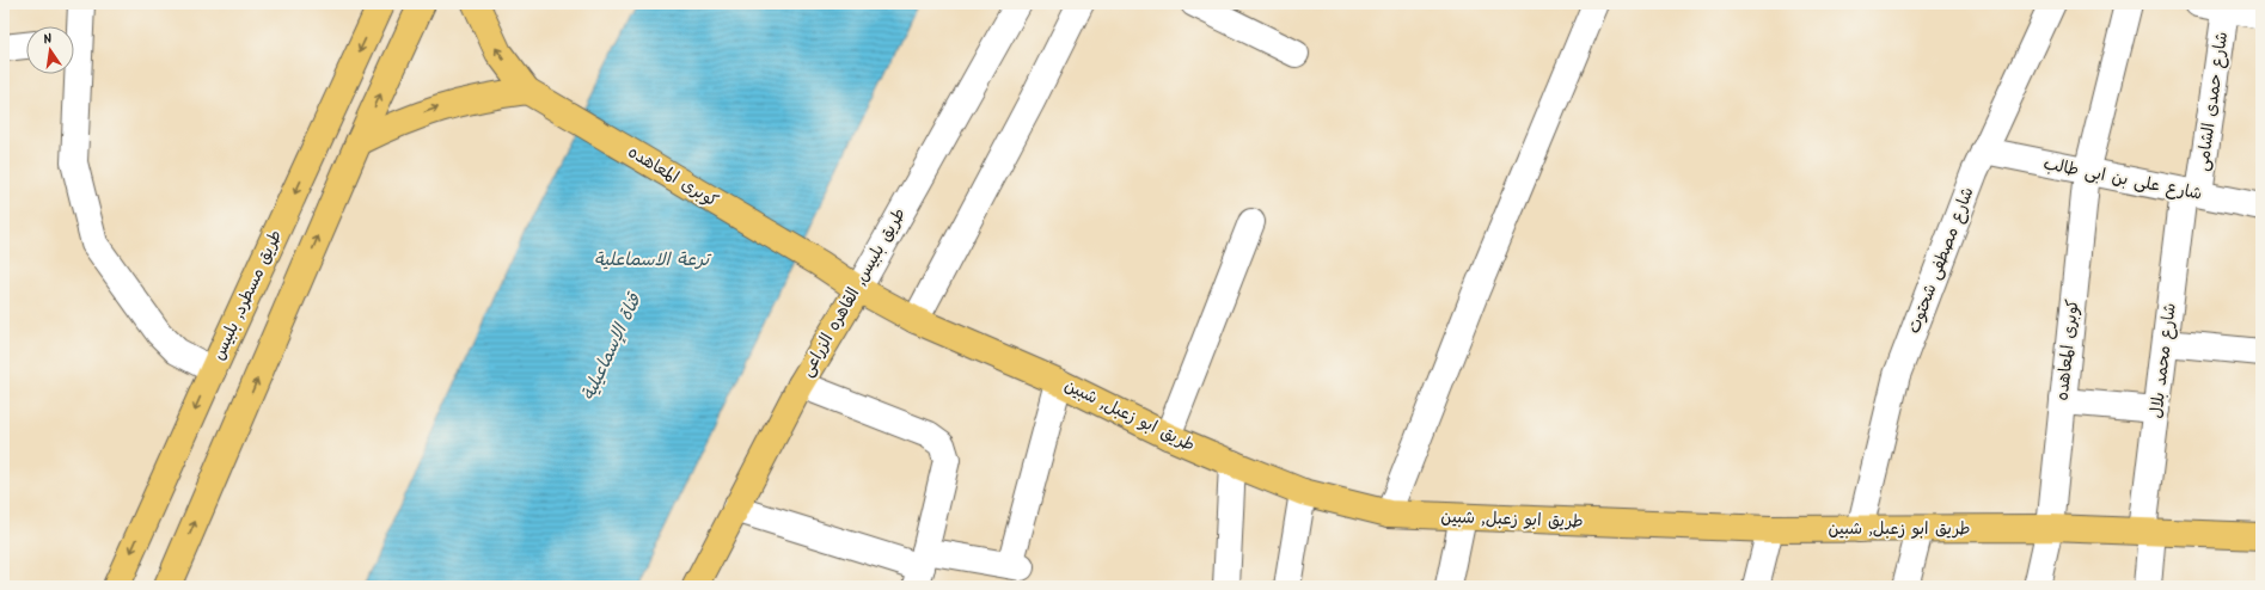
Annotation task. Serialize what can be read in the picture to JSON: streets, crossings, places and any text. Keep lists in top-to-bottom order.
{
  "streets": {
    "main road": [
      "كوبرى المعاهده",
      "طريق بلبيس, القاهره الزراعى",
      "طريق مسطرد, بلبيس",
      "طريق ابو زعبل, شبين"
    ],
    "street": [
      "شارع حمدى الشامى",
      "شارع على بن ابى طالب",
      "شارع مصطفى شحتوت",
      "شارع محمد بلال"
    ]
  },
  "crossings": [
    ["شارع حمدى الشامى", "شارع على بن ابى طالب"],
    ["شارع حمدى الشامى", "شارع محمد بلال"],
    ["كوبرى المعاهده", "شارع على بن ابى طالب"],
    ["كوبرى المعاهده", "طريق ابو زعبل, شبين"],
    ["شارع على بن ابى طالب", "شارع مصطفى شحتوت"],
    ["شارع على بن ابى طالب", "شارع محمد بلال"],
    ["شارع مصطفى شحتوت", "طريق ابو زعبل, شبين"],
    ["طريق بلبيس, القاهره الزراعى", "طريق ابو زعبل, شبين"],
    ["شارع محمد بلال", "طريق ابو زعبل, شبين"]
  ],
  "water": ["ترعة الاسماعلية", "قناة الإسماعيلية"],
  "north": "top"
}
